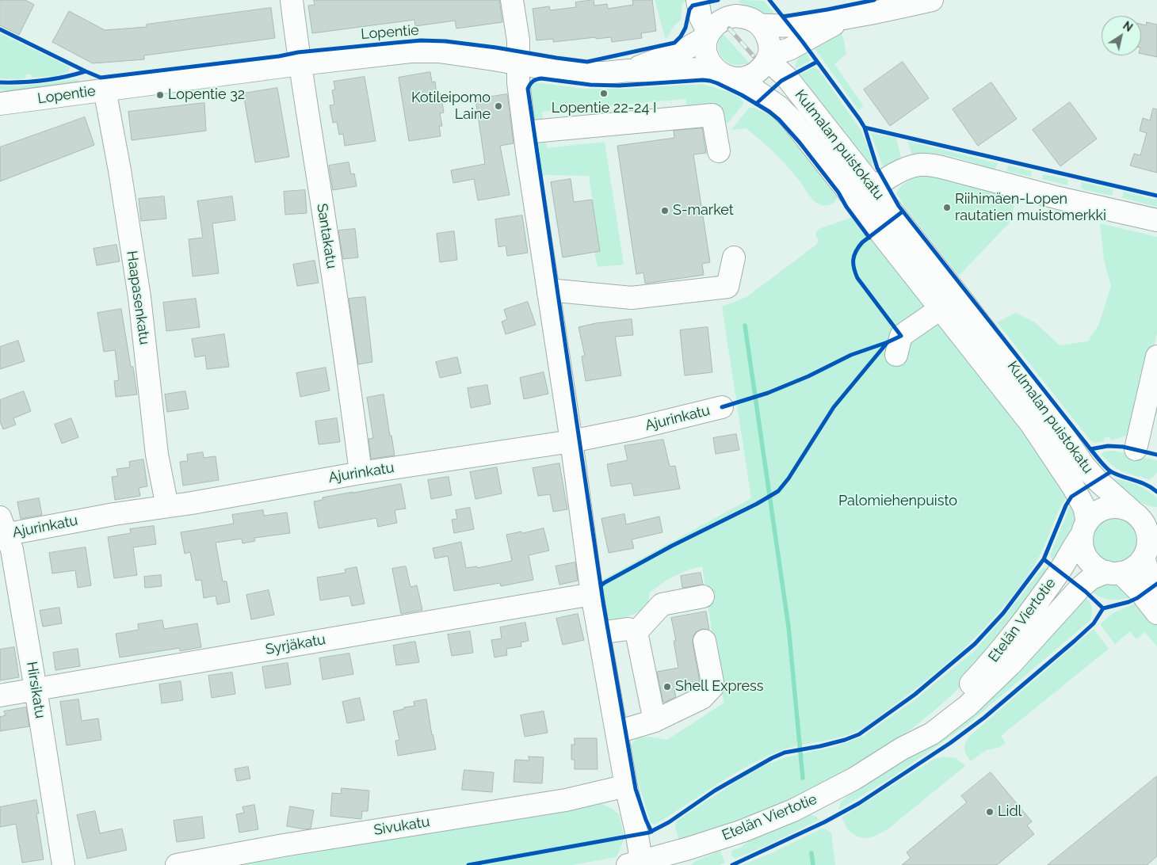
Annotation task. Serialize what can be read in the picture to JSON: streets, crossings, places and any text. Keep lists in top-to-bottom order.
{
  "streets": {
    "street": [
      "Lopentie",
      "Kulmalan puistokatu",
      "Santakatu",
      "Haapasenkatu",
      "Ajurinkatu",
      "Etelän Viertotie",
      "Syrjäkatu",
      "Hirsikatu",
      "Sivukatu"
    ]
  },
  "crossings": [
    ["Lopentie", "Kulmalan puistokatu"],
    ["Lopentie", "Santakatu"],
    ["Lopentie", "Haapasenkatu"],
    ["Kulmalan puistokatu", "Etelän Viertotie"],
    ["Santakatu", "Ajurinkatu"],
    ["Haapasenkatu", "Ajurinkatu"],
    ["Ajurinkatu", "Hirsikatu"],
    ["Syrjäkatu", "Hirsikatu"]
  ],
  "parks": ["Palomiehenpuisto"],
  "places": [
    "Lopentie 22-24 I",
    "Lopentie 32",
    "Kotileipomo Laine",
    "Riihimäen-Lopen rautatien muistomerkki",
    "S-market",
    "Shell Express",
    "Lidl"
  ],
  "north": "top right"
}
